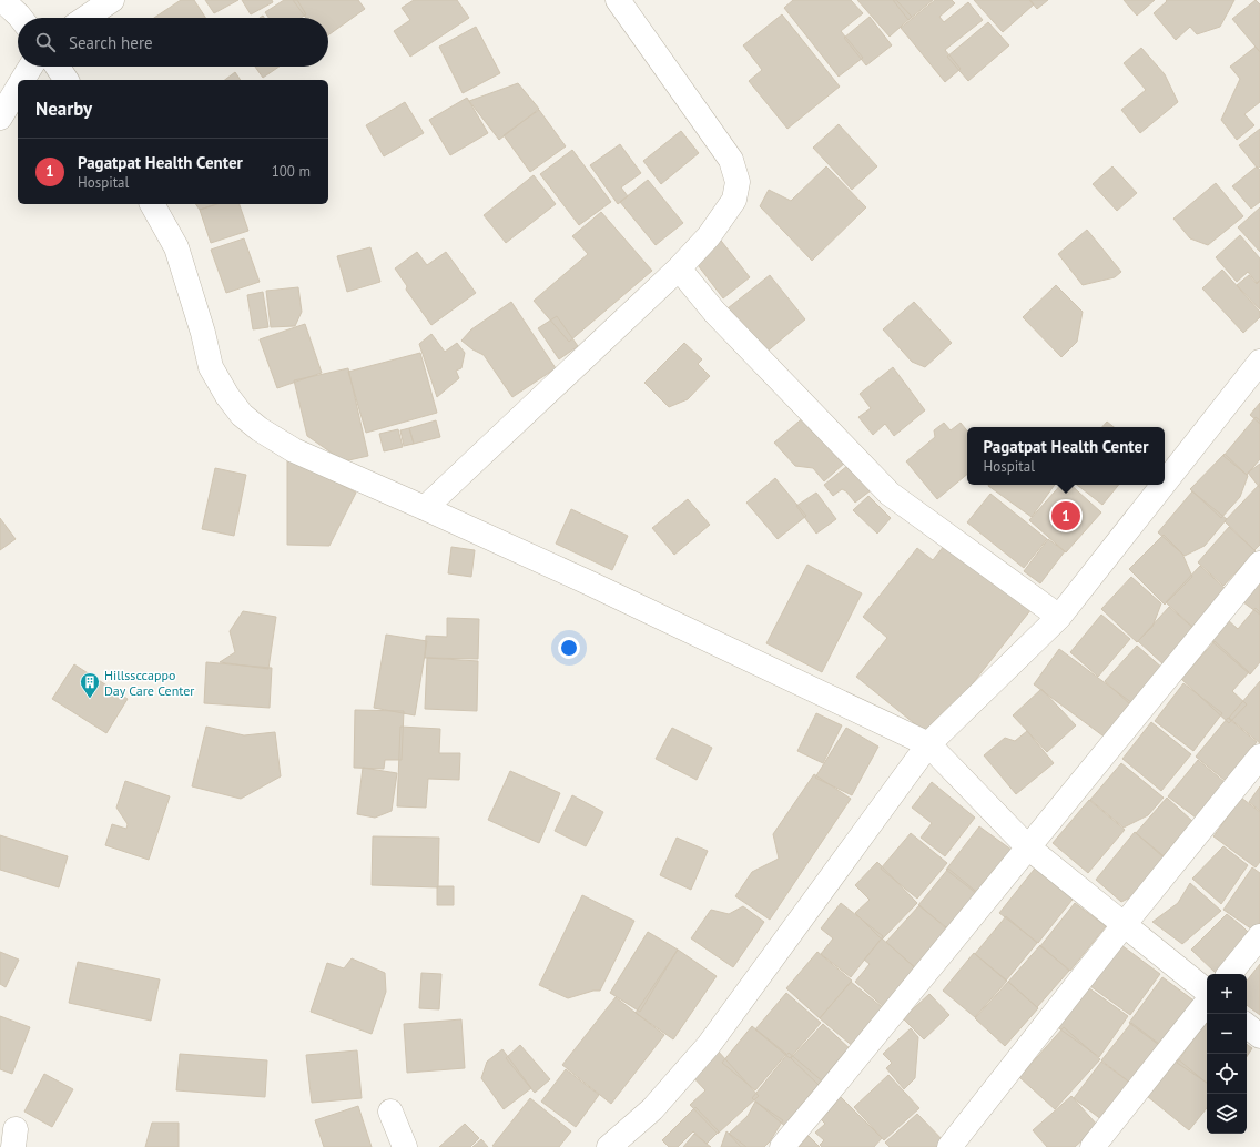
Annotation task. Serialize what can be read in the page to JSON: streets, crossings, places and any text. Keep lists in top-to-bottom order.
{
  "places": {
    "building": ["Hillssccappo Day Care Center"]
  },
  "page": {
    "search": "Search here",
    "heading": "Nearby",
    "list": [
      {
        "mark": "1",
        "name": "Pagatpat Health Center",
        "note": "Hospital",
        "value": "100 m"
      }
    ],
    "popup": ["Pagatpat Health Center", "Hospital"],
    "pins": "1",
    "map_buttons": ["+", "−"]
  }
}
